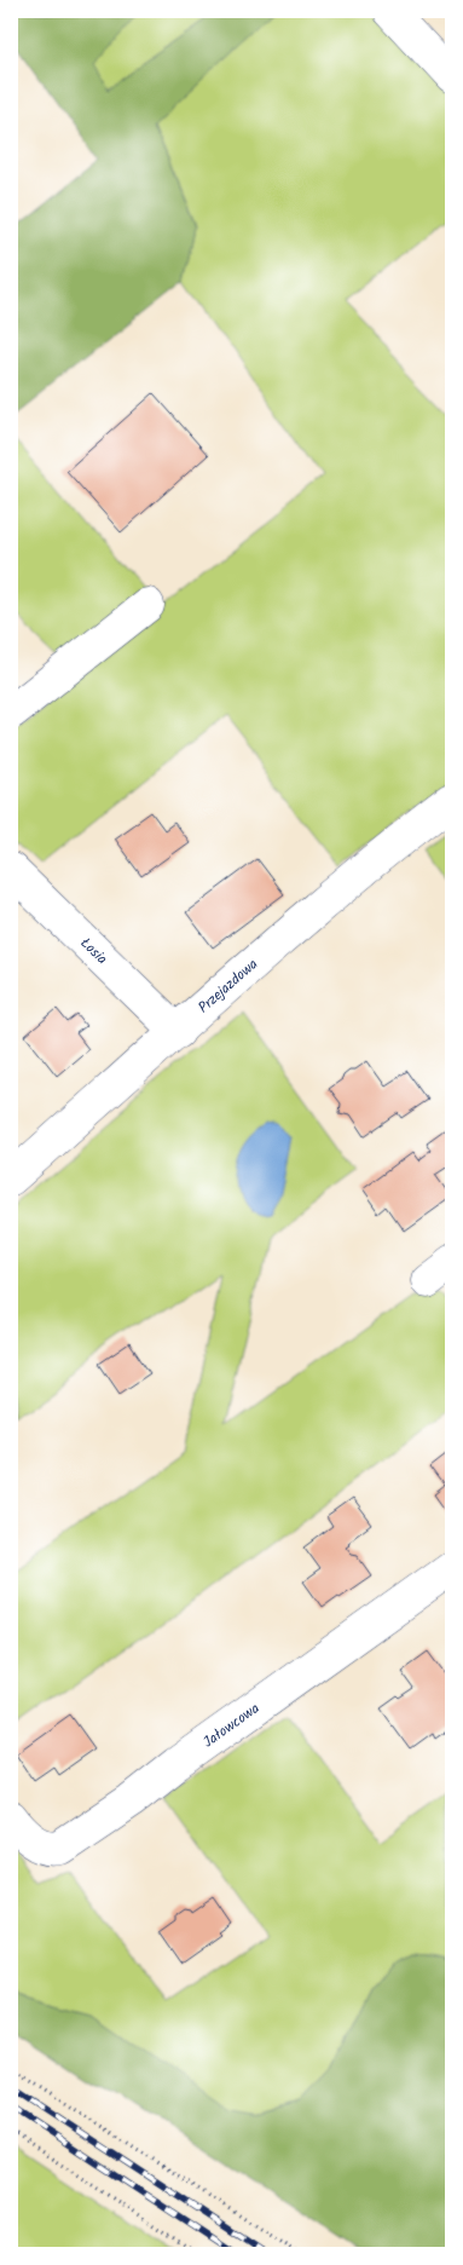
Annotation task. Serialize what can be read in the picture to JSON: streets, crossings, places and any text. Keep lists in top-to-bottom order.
{
  "streets": {
    "street": ["Łosia", "Przejazdowa", "Jałowcowa"]
  },
  "crossings": [
    ["Łosia", "Przejazdowa"]
  ]
}
